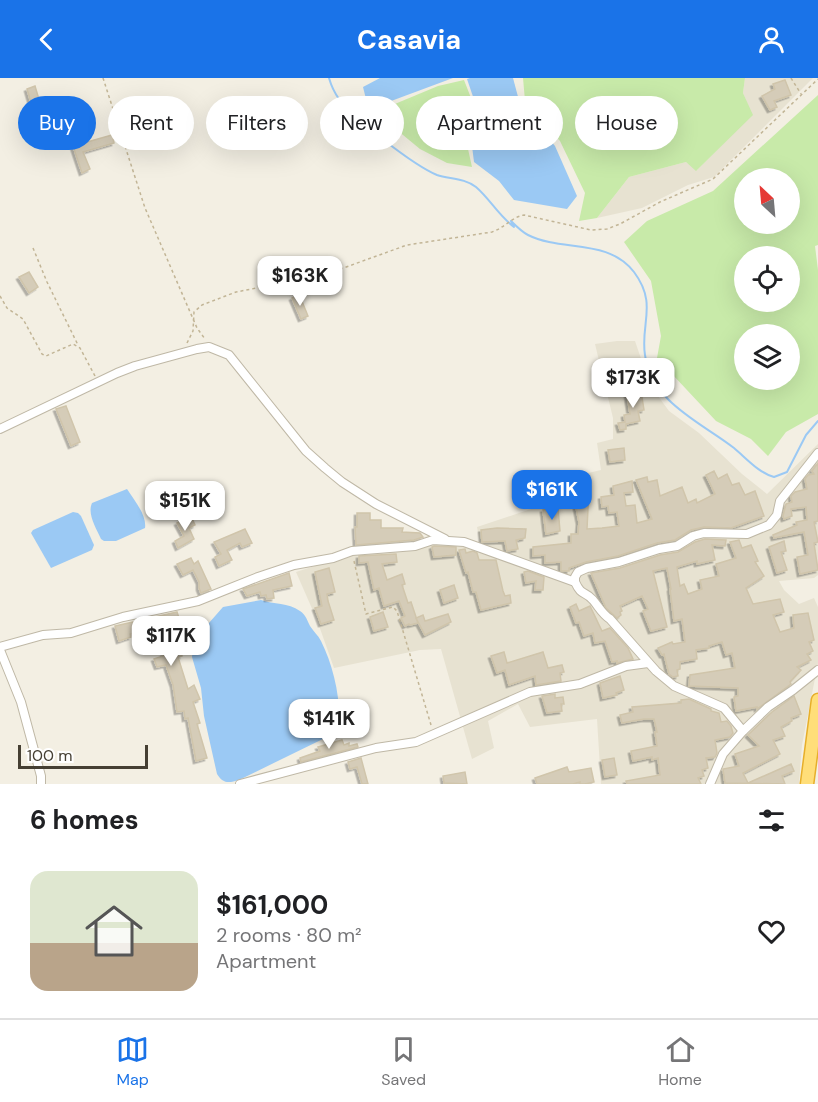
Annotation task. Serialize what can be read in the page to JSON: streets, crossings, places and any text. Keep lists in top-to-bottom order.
{
  "scale_bar": "100 m",
  "north": "top left",
  "page": {
    "header": "Casavia",
    "chip": [
      "Buy",
      "Rent",
      "Filters",
      "New",
      "Apartment",
      "House"
    ],
    "price": [
      "$163K",
      "$173K",
      "$161K",
      "$151K",
      "$117K",
      "$141K"
    ],
    "scale": "100 m",
    "heading": "6 homes",
    "list": [
      {
        "name": "$161,000",
        "note": "2 rooms · 80 m² · Apartment"
      }
    ],
    "tabs": ["Map", "Saved", "Home"]
  }
}
